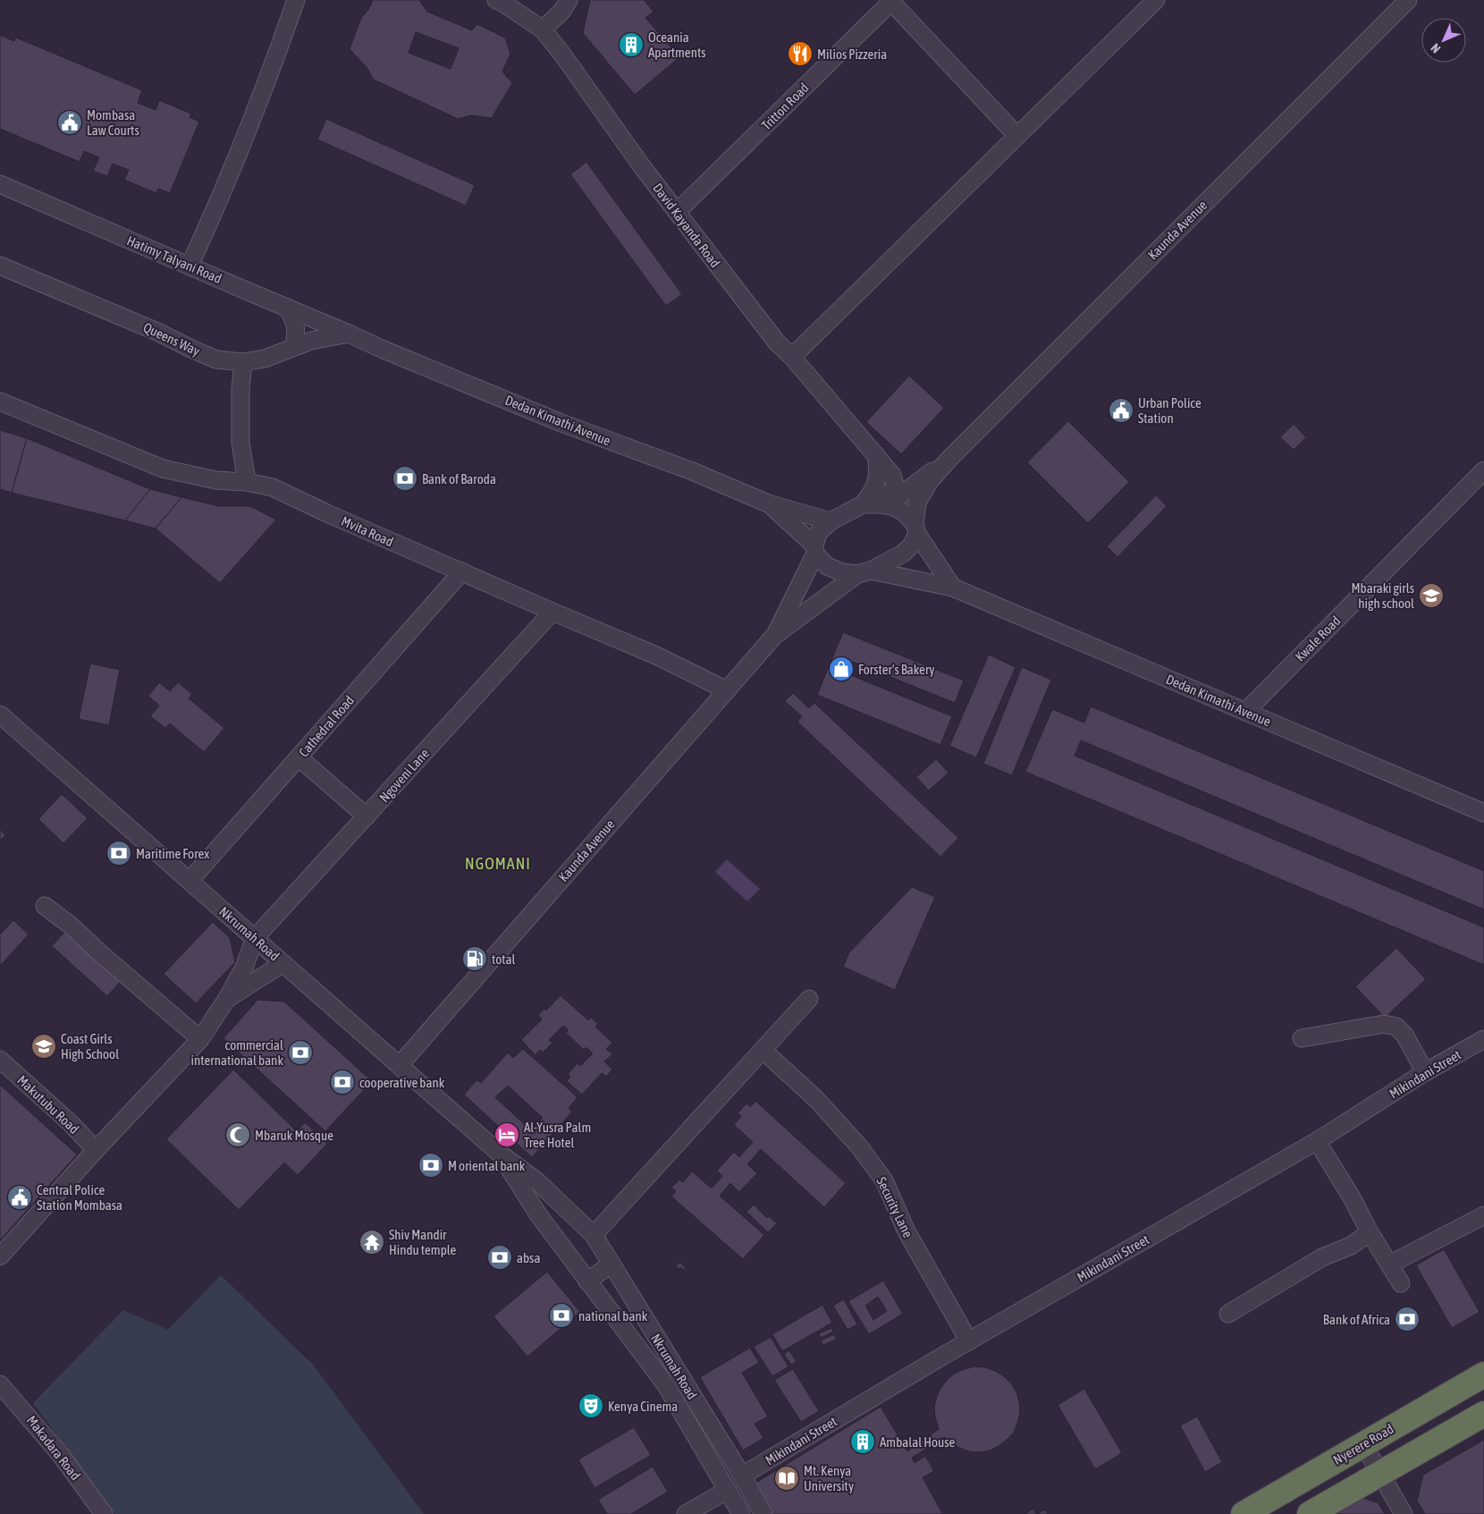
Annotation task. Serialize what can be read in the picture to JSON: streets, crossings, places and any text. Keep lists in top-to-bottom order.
{
  "streets": {
    "highway": ["Nyerere Road"],
    "street": [
      "Tritton Road",
      "David Kayanda Road",
      "Kaunda Avenue",
      "Hatimy Talyani Road",
      "Queens Way",
      "Dedan Kimathi Avenue",
      "Mvita Road",
      "Kwale Road",
      "Cathedral Road",
      "Ngoveni Lane",
      "Nkrumah Road",
      "Mikindani Street",
      "Makutubu Road",
      "Security Lane",
      "Makadara Road"
    ]
  },
  "crossings": [
    ["Tritton Road", "David Kayanda Road"],
    ["David Kayanda Road", "Dedan Kimathi Avenue"],
    ["Kaunda Avenue", "Mvita Road"],
    ["Kaunda Avenue", "Nkrumah Road"],
    ["Hatimy Talyani Road", "Queens Way"],
    ["Hatimy Talyani Road", "Dedan Kimathi Avenue"],
    ["Queens Way", "Dedan Kimathi Avenue"],
    ["Dedan Kimathi Avenue", "Kwale Road"],
    ["Mvita Road", "Cathedral Road"],
    ["Mvita Road", "Ngoveni Lane"],
    ["Cathedral Road", "Nkrumah Road"],
    ["Ngoveni Lane", "Nkrumah Road"],
    ["Nkrumah Road", "Mikindani Street"],
    ["Mikindani Street", "Security Lane"]
  ],
  "districts": ["NGOMANI"],
  "places": {
    "building": ["Oceania Apartments", "Ambalal House"],
    "restaurant": ["Milios Pizzeria"],
    "public building": ["Mombasa Law Courts", "Urban Police Station", "Central Police Station Mombasa"],
    "bank": [
      "Bank of Baroda",
      "Maritime Forex",
      "commercial international bank",
      "cooperative bank",
      "M oriental bank",
      "absa",
      "national bank",
      "Bank of Africa"
    ],
    "school or university": ["Mbaraki girls high school", "Coast Girls High School"],
    "shop": ["Forster's Bakery"],
    "fuel station": ["total"],
    "mosque": ["Mbaruk Mosque"],
    "hotel": ["Al-Yusra Palm Tree Hotel"],
    "temple": ["Shiv Mandir Hindu temple"],
    "theatre": ["Kenya Cinema"],
    "library": ["Mt. Kenya University"]
  },
  "north": "bottom left"
}
